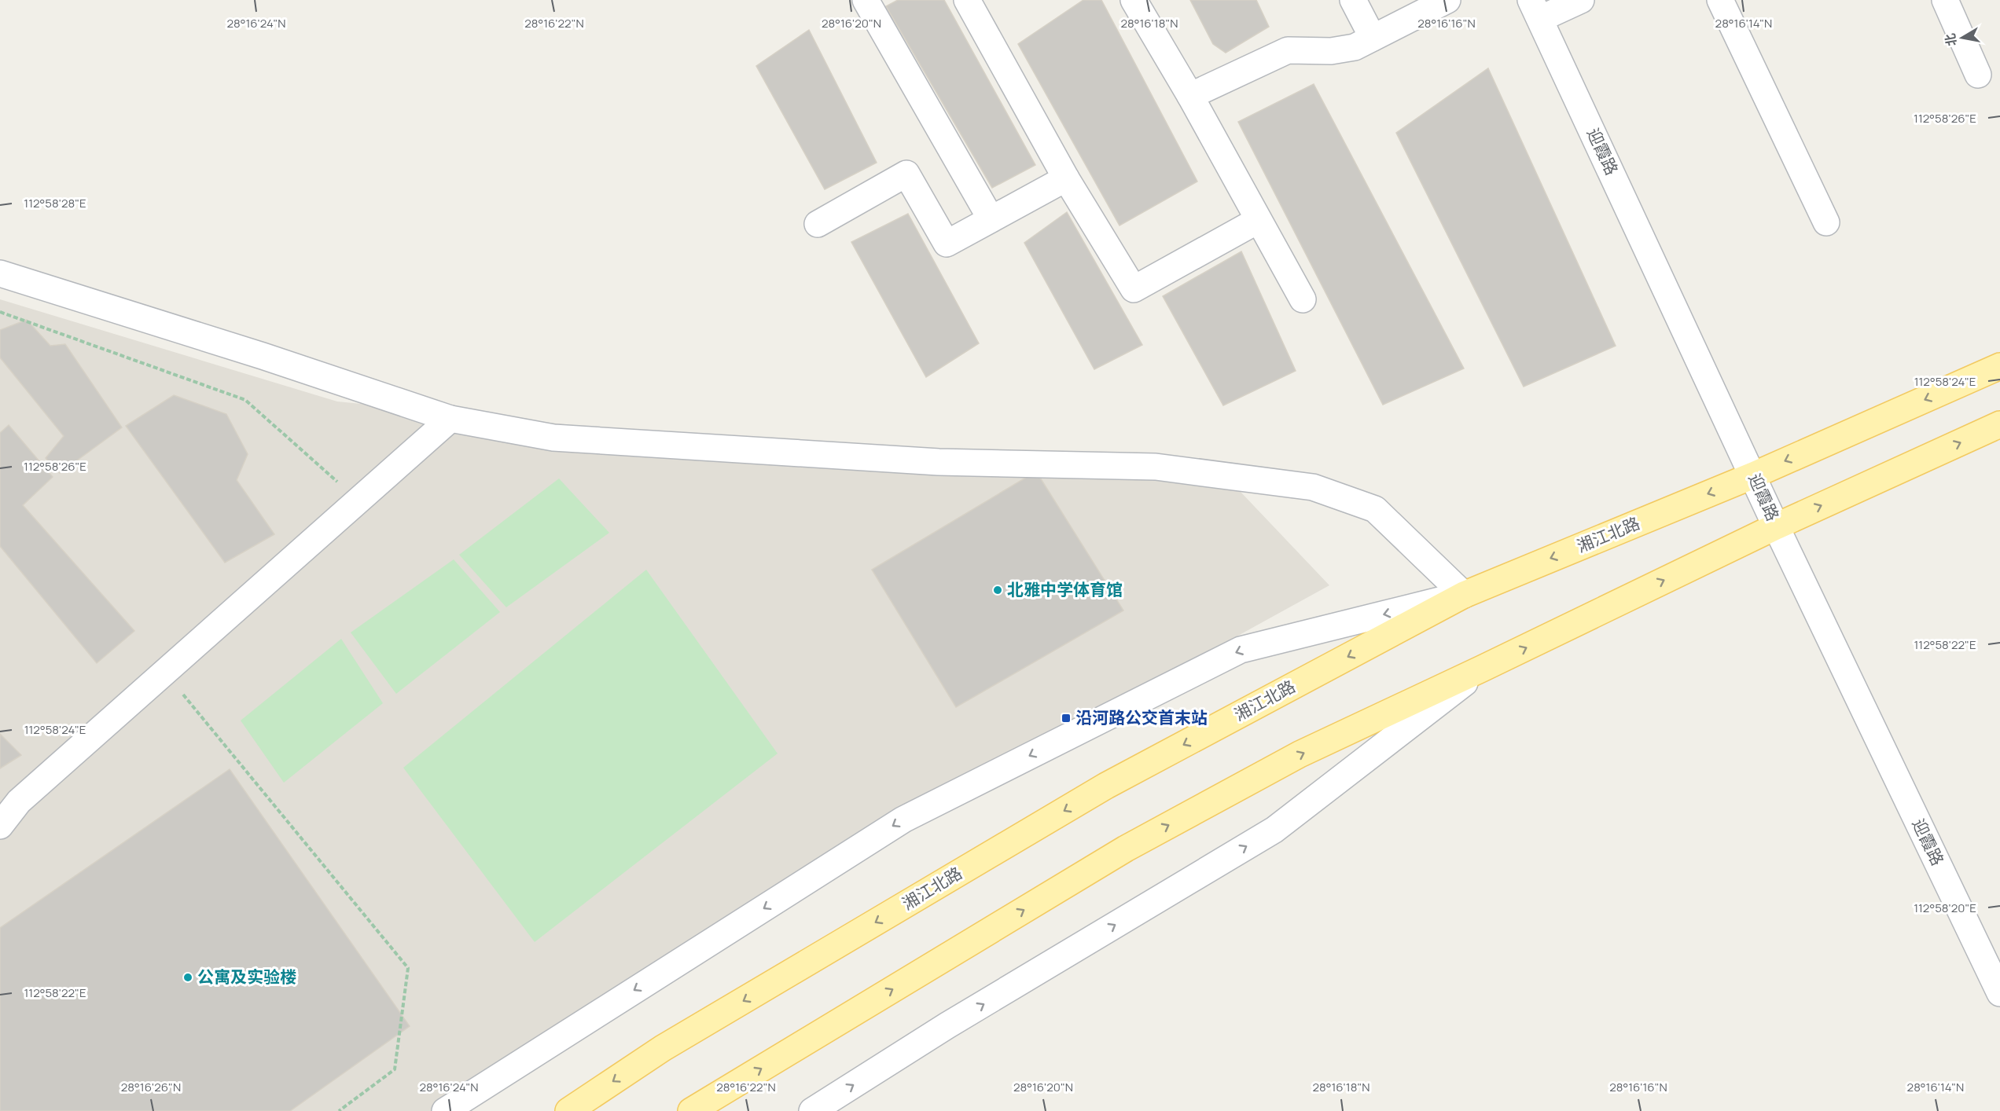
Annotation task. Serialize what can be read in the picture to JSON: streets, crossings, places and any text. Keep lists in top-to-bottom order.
{
  "streets": {
    "main road": ["湘江北路"],
    "street": ["迎霞路"]
  },
  "crossings": [
    ["迎霞路", "湘江北路"]
  ],
  "places": {
    "other": ["北雅中学体育馆", "公寓及实验楼"],
    "transit": ["沿河路公交首末站"]
  },
  "north": "left",
  "coordinates": [
    "28°16'24\"N",
    "28°16'22\"N",
    "28°16'20\"N",
    "28°16'18\"N",
    "28°16'16\"N",
    "28°16'14\"N",
    "112°58'26\"E",
    "112°58'28\"E",
    "112°58'24\"E",
    "112°58'22\"E",
    "112°58'20\"E",
    "28°16'26\"N"
  ]
}
